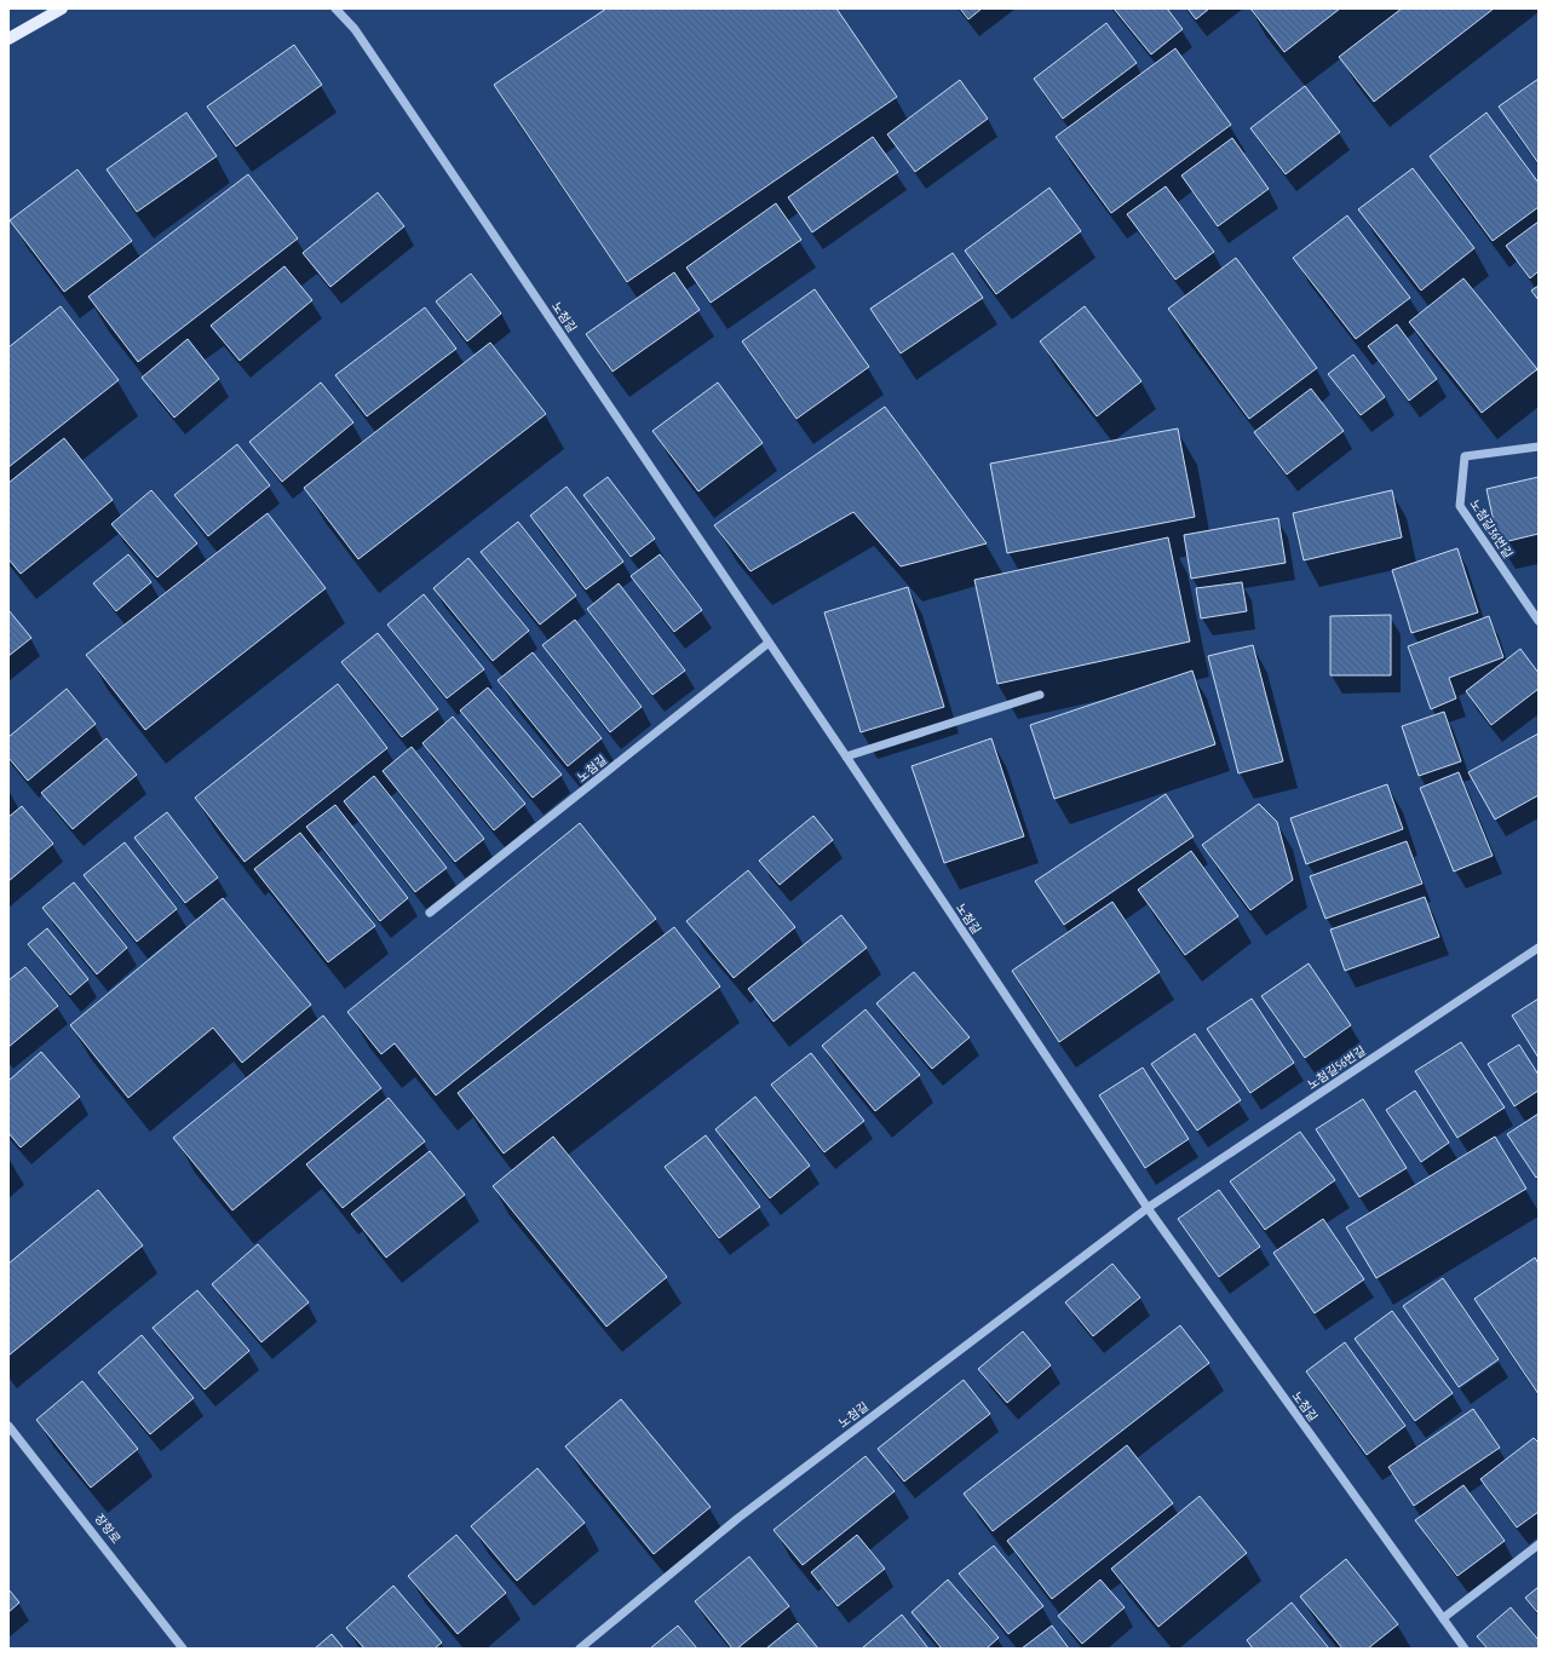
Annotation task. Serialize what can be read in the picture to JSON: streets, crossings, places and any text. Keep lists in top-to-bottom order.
{
  "streets": {
    "street": [
      "노첨길",
      "노첨길36번길",
      "노첨길56번길",
      "장항로"
    ]
  },
  "crossings": [
    ["노첨길", "노첨길56번길"]
  ]
}
